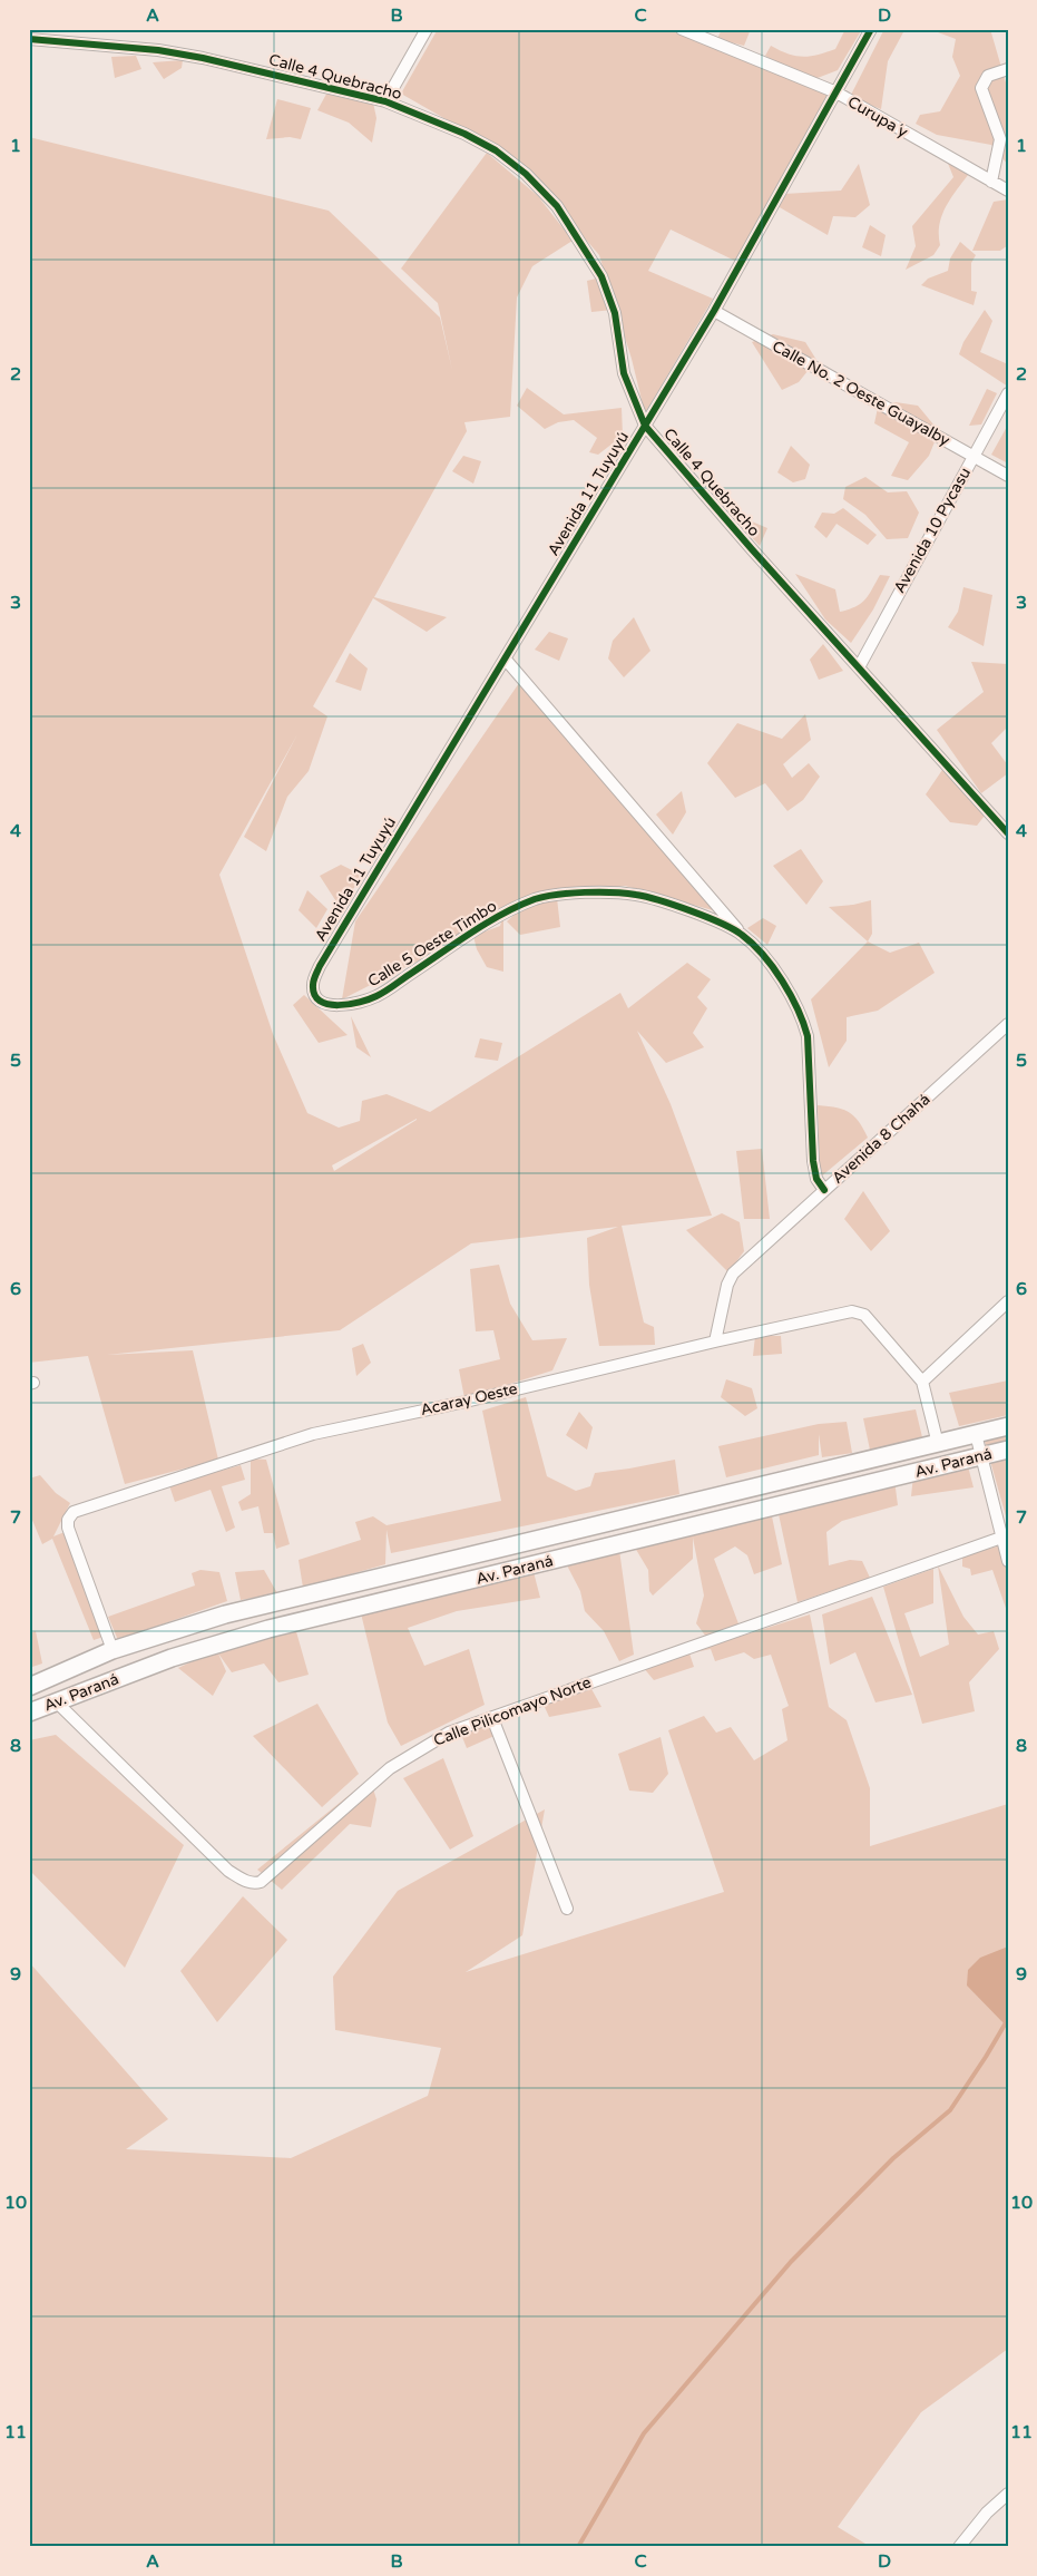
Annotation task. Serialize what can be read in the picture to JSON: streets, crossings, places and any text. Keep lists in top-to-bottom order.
{
  "streets": {
    "street": [
      "Calle 4 Quebracho",
      "Curupa´y",
      "Calle No. 2 Oeste Guayalby",
      "Avenida 11 Tuyuyú",
      "Avenida 10 Pycasu",
      "Calle 5 Oeste Timbo",
      "Avenida 8 Chahá",
      "Acaray Oeste",
      "Av. Paraná",
      "Calle Pilicomayo Norte"
    ]
  },
  "crossings": [
    ["Calle 4 Quebracho", "Avenida 11 Tuyuyú"],
    ["Calle 4 Quebracho", "Avenida 10 Pycasu"],
    ["Curupa´y", "Avenida 11 Tuyuyú"],
    ["Calle No. 2 Oeste Guayalby", "Avenida 11 Tuyuyú"],
    ["Calle No. 2 Oeste Guayalby", "Avenida 10 Pycasu"],
    ["Avenida 11 Tuyuyú", "Calle 5 Oeste Timbo"],
    ["Calle 5 Oeste Timbo", "Avenida 8 Chahá"],
    ["Avenida 8 Chahá", "Acaray Oeste"],
    ["Acaray Oeste", "Av. Paraná"],
    ["Av. Paraná", "Calle Pilicomayo Norte"]
  ],
  "grid": {
    "columns": [
      "A",
      "B",
      "C",
      "D"
    ],
    "rows": [
      "1",
      "2",
      "3",
      "4",
      "5",
      "6",
      "7",
      "8",
      "9",
      "10",
      "11"
    ]
  }
}
